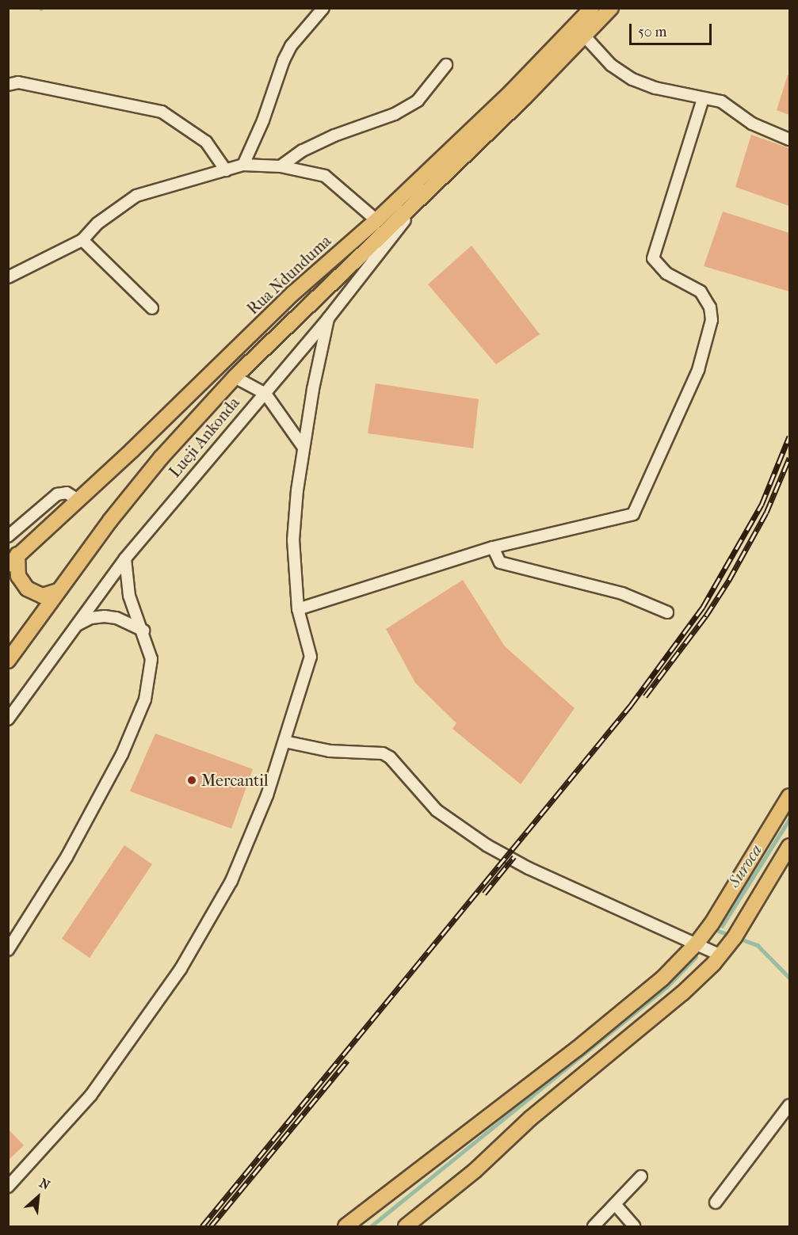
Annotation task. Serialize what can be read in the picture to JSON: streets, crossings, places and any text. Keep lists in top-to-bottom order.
{
  "streets": {
    "main road": ["Rua Ndunduma", "Lueji Ankonda"]
  },
  "water": ["Suroca"],
  "places": ["Mercantil"],
  "scale_bar": "50 m",
  "north": "top right"
}
